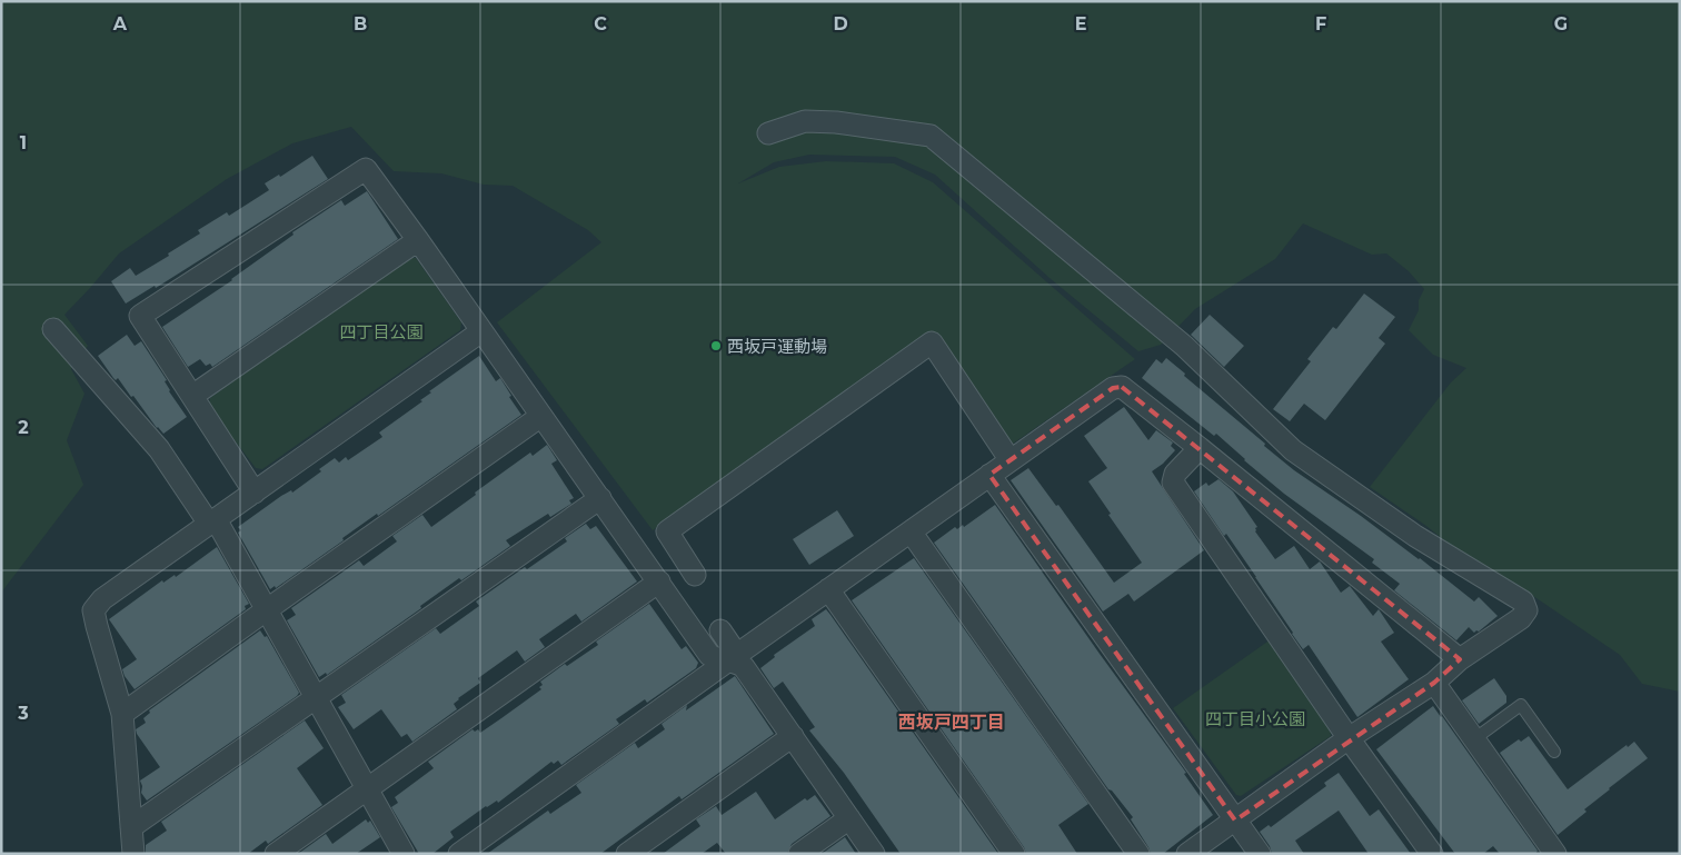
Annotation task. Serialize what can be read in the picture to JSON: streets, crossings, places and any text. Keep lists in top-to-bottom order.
{
  "districts": ["西坂戸四丁目"],
  "parks": ["四丁目公園", "四丁目小公園"],
  "places": ["西坂戸運動場"],
  "grid": {
    "columns": [
      "A",
      "B",
      "C",
      "D",
      "E",
      "F",
      "G"
    ],
    "rows": ["1", "2", "3"]
  }
}
